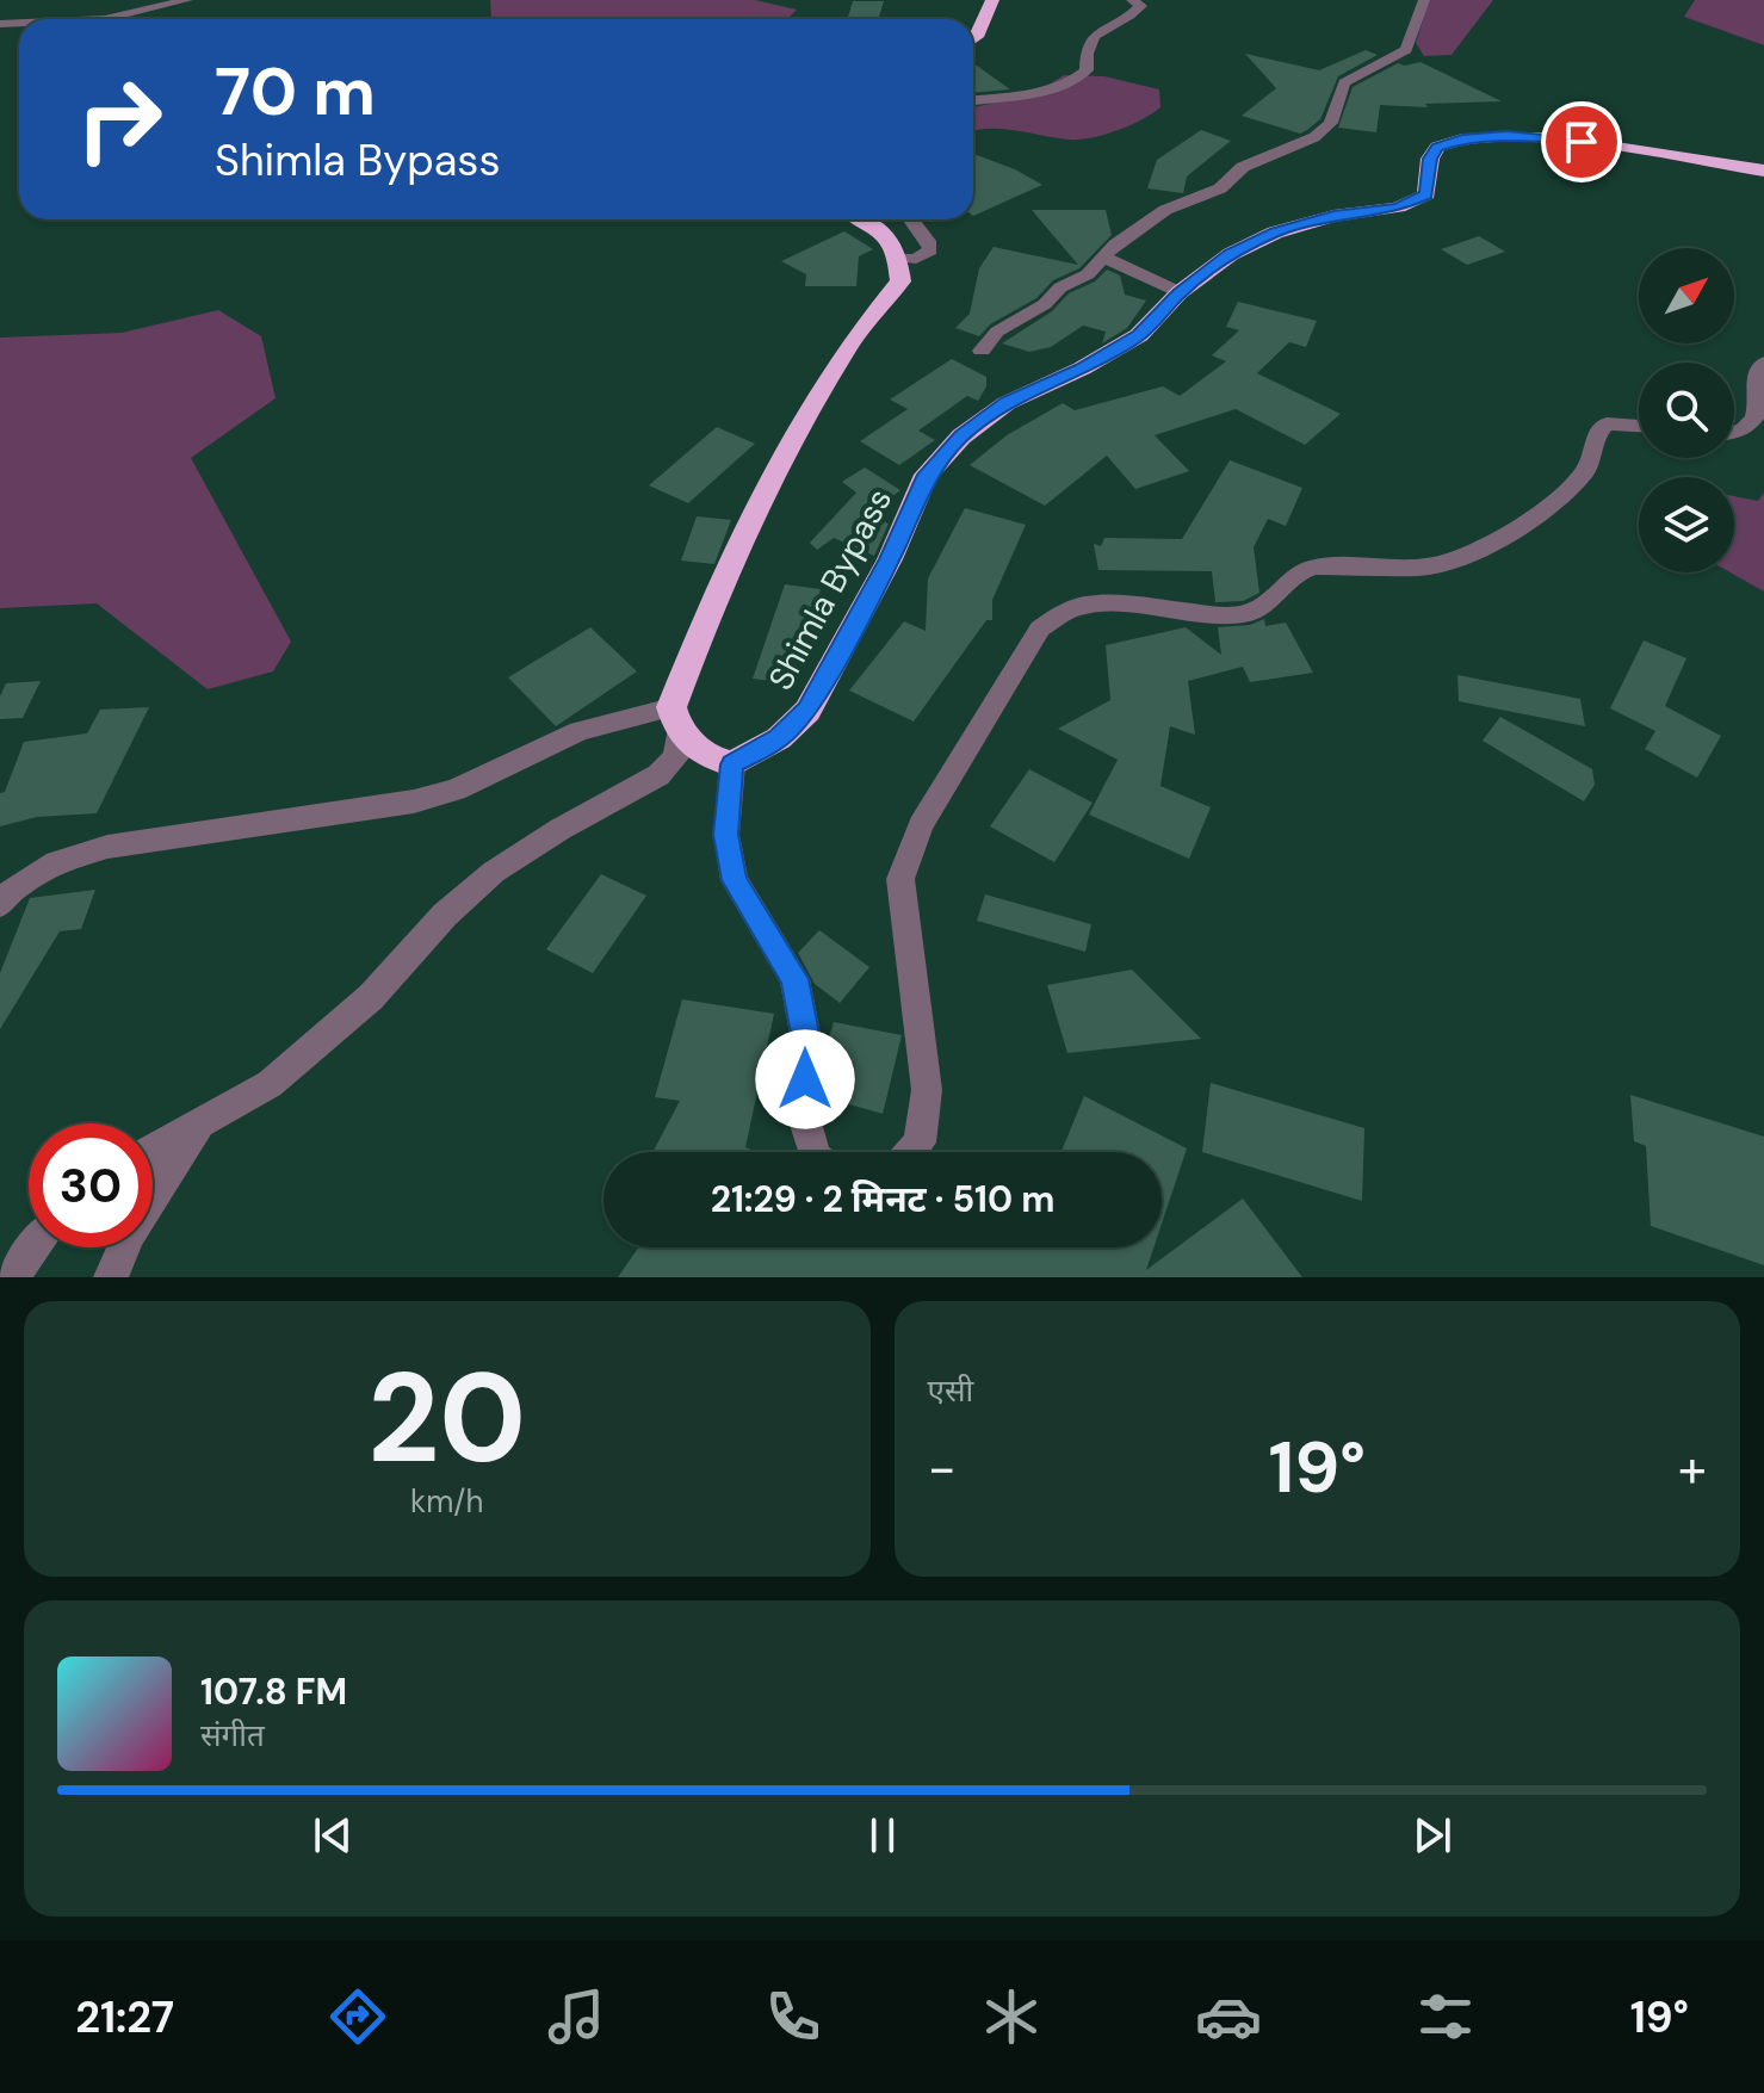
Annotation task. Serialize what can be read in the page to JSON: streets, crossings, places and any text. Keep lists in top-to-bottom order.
{
  "streets": {
    "highway": ["Shimla Bypass"]
  },
  "north": "top right",
  "page": {
    "turn": ["70 m", "Shimla Bypass"],
    "limit": "30",
    "trip": "21:29 · 2 मिनट · 510 m",
    "tile": [
      ["20", "km/h"],
      "एसी"
    ],
    "heat": ["−", "19°", "+"],
    "song": ["107.8 FM", "संगीत"],
    "tabs": ["21:27", "19°"]
  }
}
